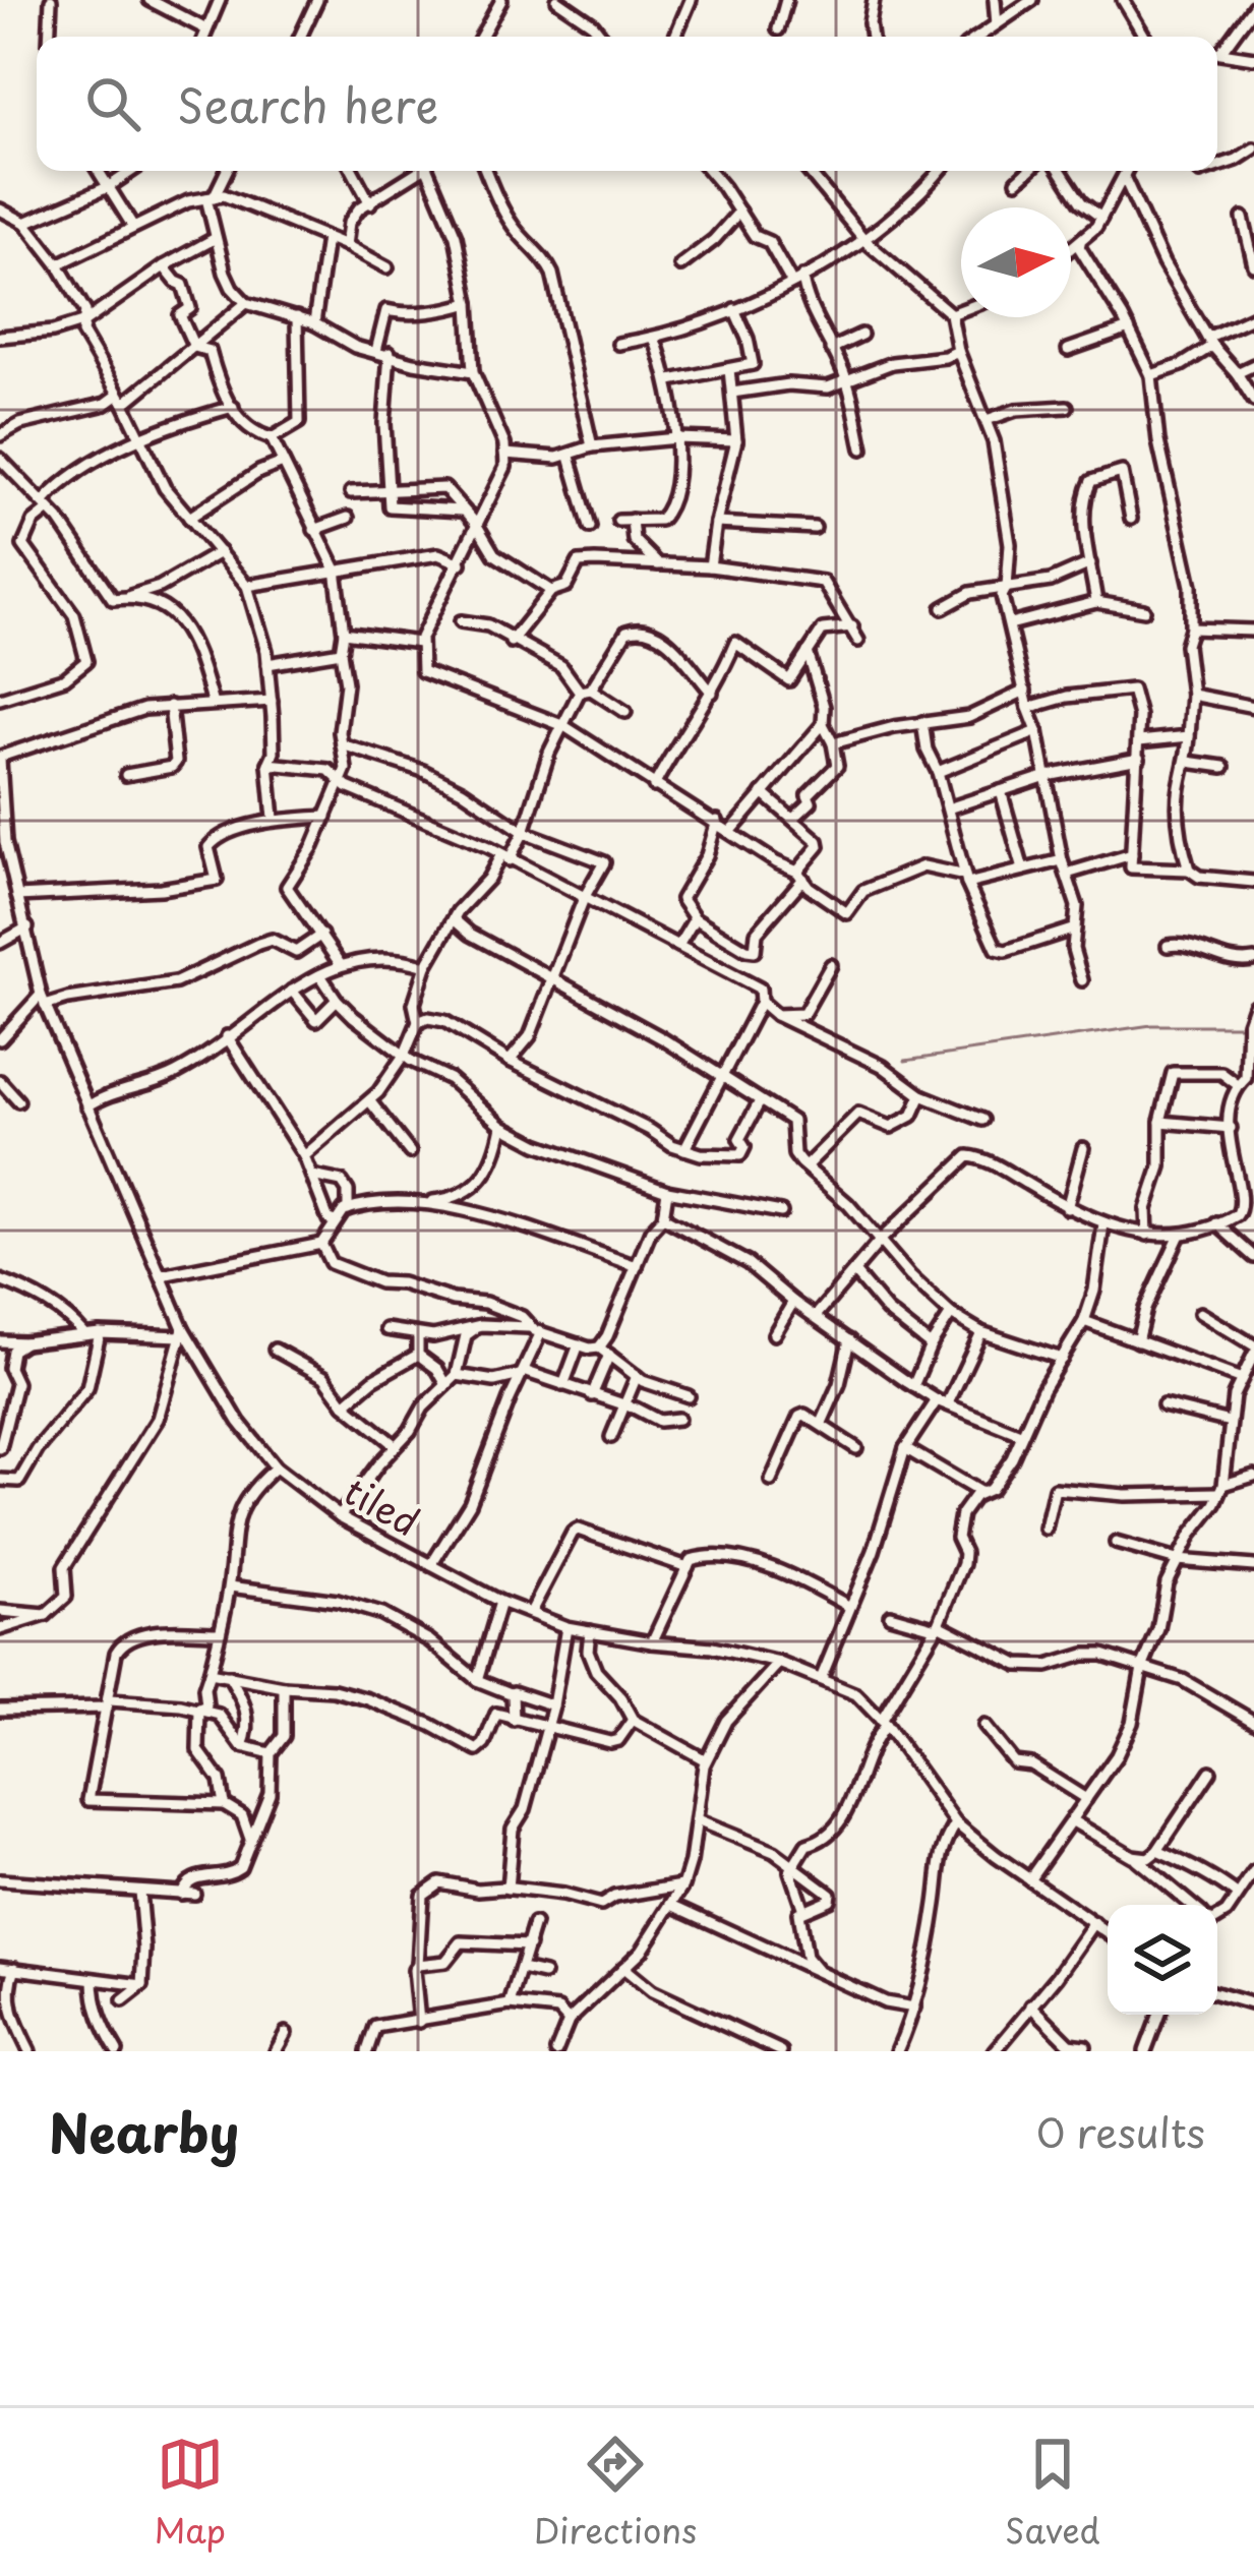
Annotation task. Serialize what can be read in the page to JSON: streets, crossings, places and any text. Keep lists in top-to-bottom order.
{
  "streets": {
    "street": ["tiled"]
  },
  "north": "right",
  "page": {
    "search": "Search here",
    "heading": ["Nearby", "0 results"],
    "nav": ["Map", "Directions", "Saved"]
  }
}
